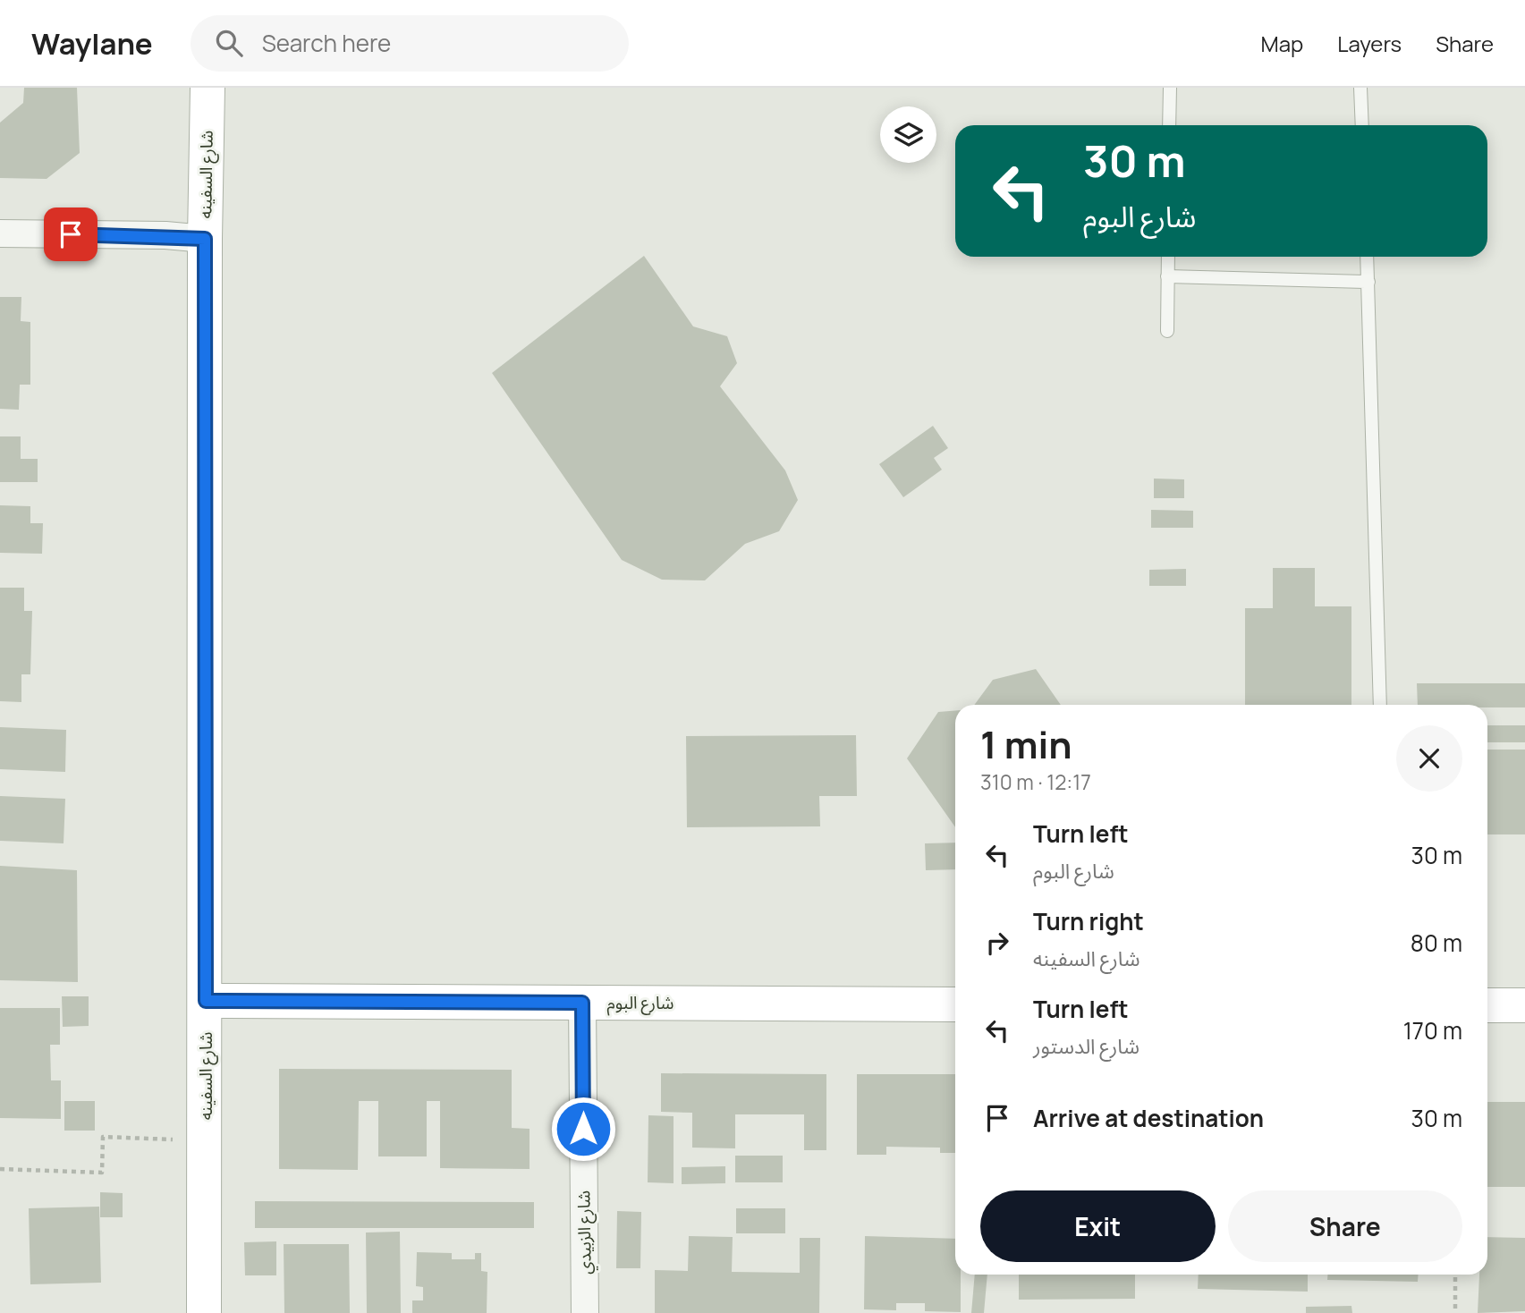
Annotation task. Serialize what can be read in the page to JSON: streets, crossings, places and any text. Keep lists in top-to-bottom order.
{
  "streets": {
    "street": ["شارع السفينه", "شارع البوم", "شارع الزبيدي"]
  },
  "crossings": [
    ["شارع السفينه", "شارع البوم"],
    ["شارع البوم", "شارع الزبيدي"]
  ],
  "page": {
    "header": "Waylane",
    "search": "Search here",
    "nav": ["Map", "Layers", "Share"],
    "turn": ["30 m", "شارع البوم"],
    "heading": ["1 min", "310 m · 12:17"],
    "list": [
      {
        "name": "Turn left",
        "note": "شارع البوم",
        "value": "30 m"
      },
      {
        "name": "Turn right",
        "note": "شارع السفينه",
        "value": "80 m"
      },
      {
        "name": "Turn left",
        "note": "شارع الدستور",
        "value": "170 m"
      },
      {
        "name": "Arrive at destination",
        "value": "30 m"
      }
    ],
    "buttons": ["Exit", "Share"]
  }
}
